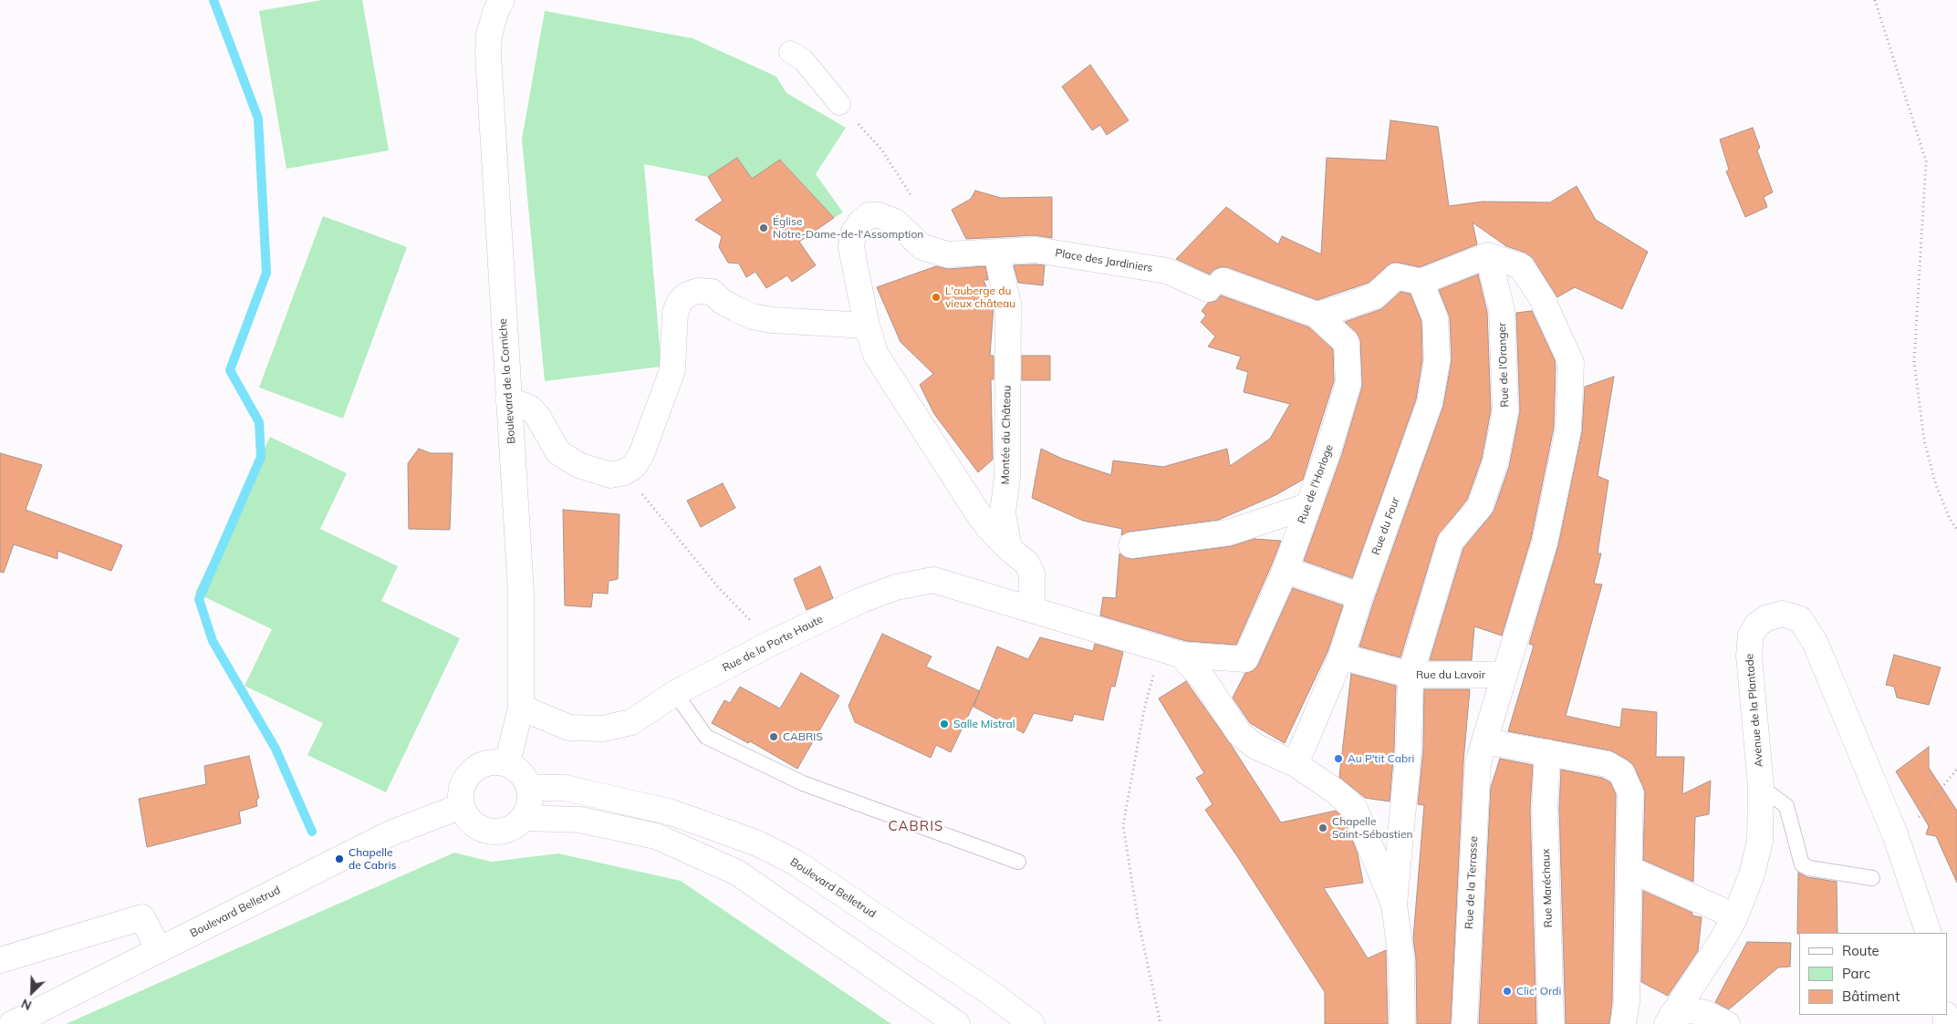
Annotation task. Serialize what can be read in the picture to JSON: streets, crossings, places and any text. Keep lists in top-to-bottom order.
{
  "streets": {
    "street": [
      "Place des Jardiniers",
      "Rue de l'Oranger",
      "Boulevard de la Corniche",
      "Montée du Château",
      "Rue de l'Horloge",
      "Rue du Four",
      "Rue de la Porte Haute",
      "Rue du Lavoir",
      "Avenue de la Plantade",
      "Rue de la Terrasse",
      "Boulevard Belletrud",
      "Rue Maréchaux"
    ]
  },
  "crossings": [
    ["Place des Jardiniers", "Montée du Château"],
    ["Place des Jardiniers", "Rue de l'Horloge"],
    ["Rue de l'Oranger", "Rue du Lavoir"],
    ["Boulevard de la Corniche", "Rue de la Porte Haute"],
    ["Boulevard de la Corniche", "Boulevard Belletrud"],
    ["Rue de l'Horloge", "Rue de la Porte Haute"],
    ["Rue du Lavoir", "Rue de la Terrasse"]
  ],
  "districts": ["CABRIS"],
  "places": [
    "Église Notre-Dame-de-l'Assomption",
    "L'auberge du vieux château",
    "Salle Mistral",
    "CABRIS",
    "Au P'tit Cabri",
    "Chapelle Saint-Sébastien",
    "Chapelle de Cabris",
    "Clic' Ordi"
  ],
  "legend": ["Route", "Parc", "Bâtiment"],
  "north": "bottom left"
}
